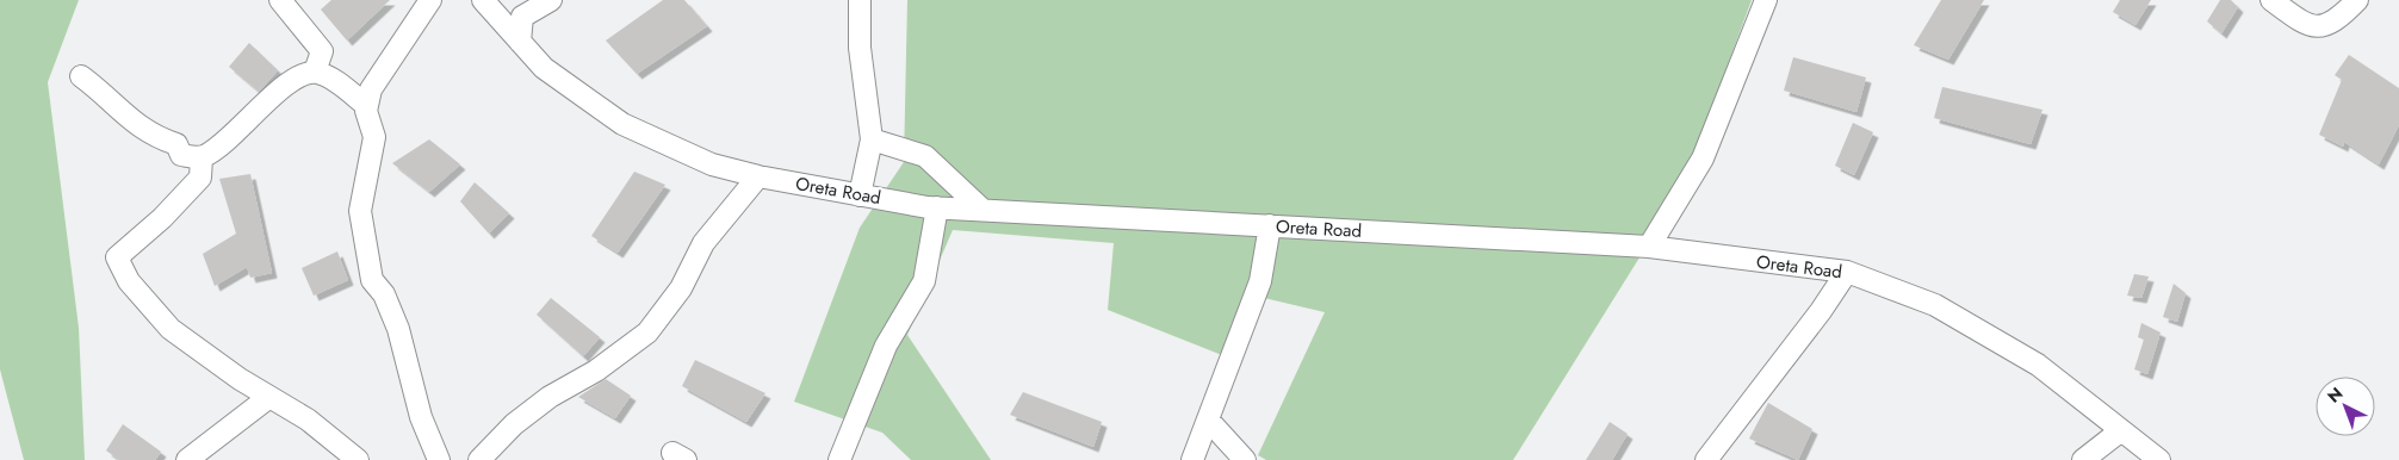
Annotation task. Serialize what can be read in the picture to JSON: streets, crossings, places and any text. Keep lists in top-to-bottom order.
{
  "streets": {
    "street": ["Oreta Road"]
  },
  "north": "top left"
}
